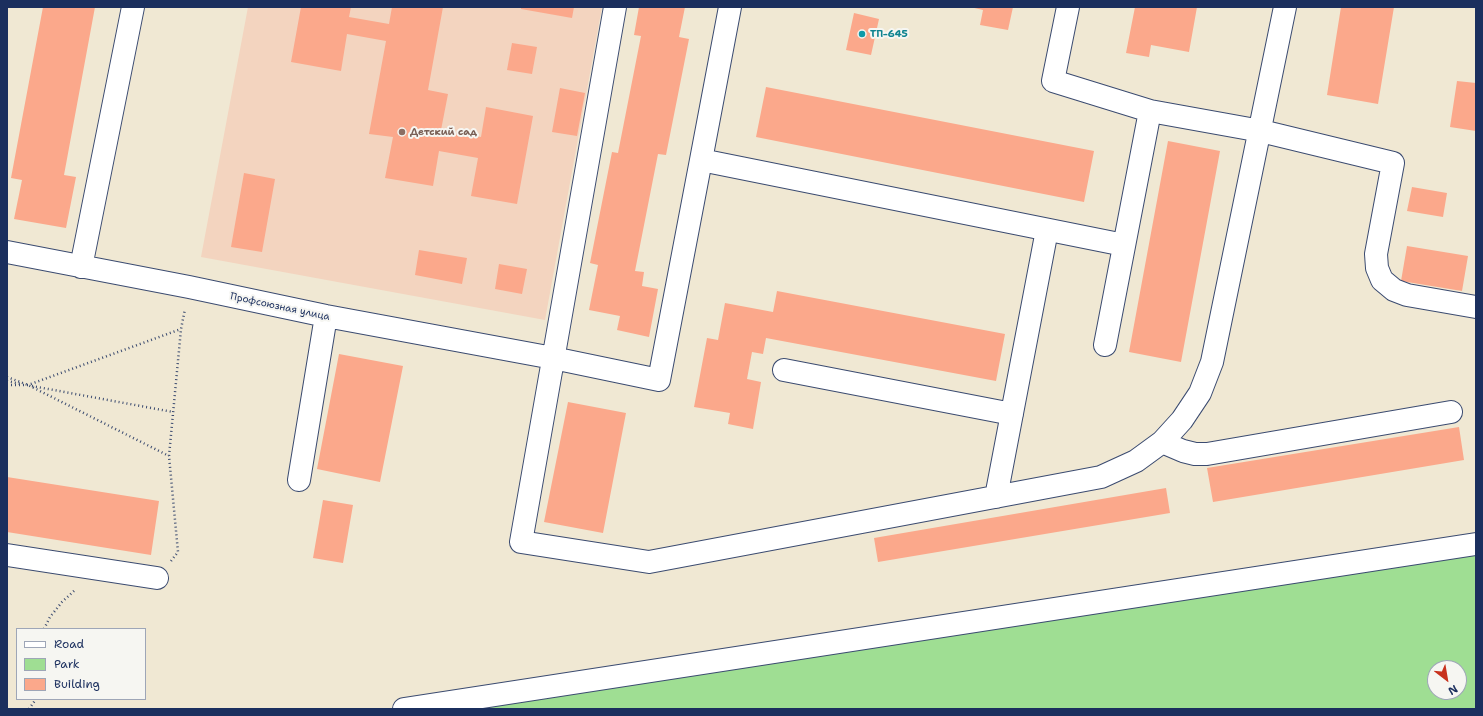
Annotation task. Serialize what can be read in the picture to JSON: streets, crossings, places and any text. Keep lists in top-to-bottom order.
{
  "streets": {
    "street": ["Профсоюзная улица"]
  },
  "places": ["ТП-645", "Детский сад"],
  "legend": ["Road", "Park", "Building"],
  "north": "bottom right"
}
